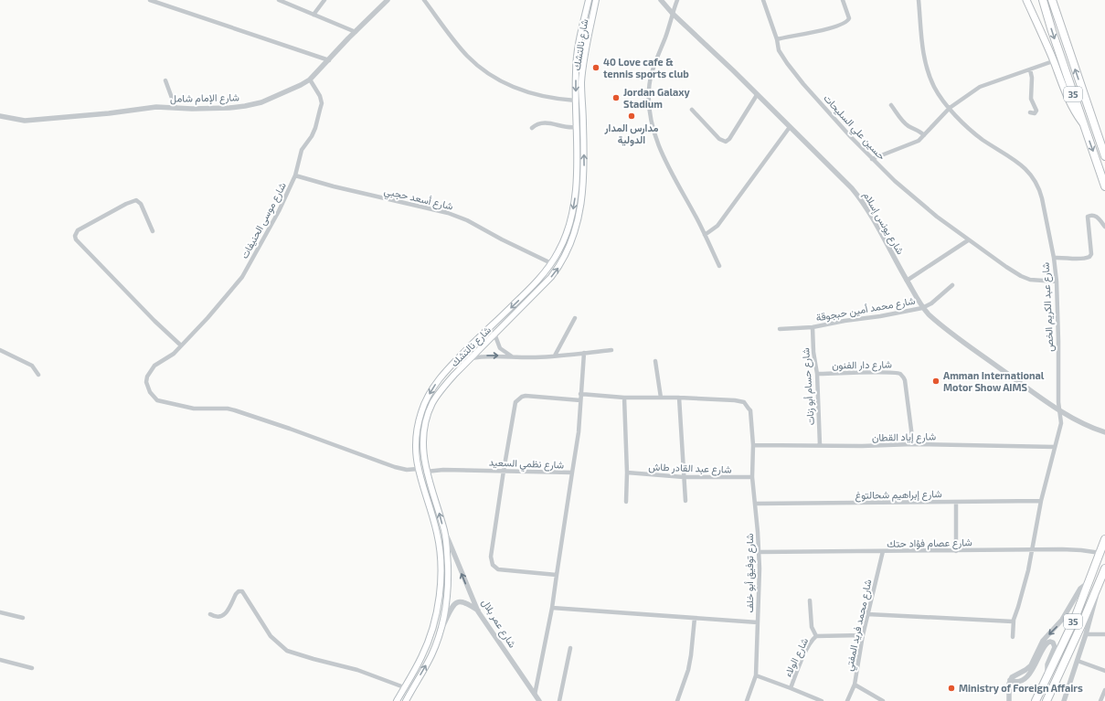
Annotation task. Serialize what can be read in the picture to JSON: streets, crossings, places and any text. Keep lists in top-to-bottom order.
{
  "streets": {
    "highway": ["35"],
    "main road": ["شارع نالتشك"],
    "street": [
      "شارع الإمام شامل",
      "حسين علي السليحات",
      "شارع أسعد حجبي",
      "شارع موسى الحنيفات",
      "شارع يونس إسلام",
      "شارع عبد الكريم الخص",
      "شارع محمد أمين حبجوقة",
      "شارع دار الفنون",
      "شارع حسام أبو زنات",
      "شارع إياد القطان",
      "شارع نظمي السعيد",
      "شارع عبد القادر طاش",
      "شارع إبراهيم شحالتوغ",
      "شارع عصام فؤاد حتك",
      "شارع توفيق أبو خلف",
      "شارع عمر بلال",
      "شارع محمد فريد المفتي",
      "شارع الولاء"
    ]
  },
  "crossings": [
    ["شارع نالتشك", "شارع أسعد حجبي"],
    ["شارع نالتشك", "شارع موسى الحنيفات"],
    ["شارع نالتشك", "شارع نظمي السعيد"],
    ["شارع نالتشك", "شارع عمر بلال"],
    ["35", "شارع عصام فؤاد حتك"],
    ["شارع الإمام شامل", "شارع موسى الحنيفات"],
    ["حسين علي السليحات", "شارع عبد الكريم الخص"],
    ["شارع أسعد حجبي", "شارع موسى الحنيفات"],
    ["شارع يونس إسلام", "شارع عبد الكريم الخص"],
    ["شارع يونس إسلام", "شارع محمد أمين حبجوقة"],
    ["شارع عبد الكريم الخص", "شارع إياد القطان"],
    ["شارع عبد الكريم الخص", "شارع إبراهيم شحالتوغ"],
    ["شارع عبد الكريم الخص", "شارع عصام فؤاد حتك"],
    ["شارع محمد أمين حبجوقة", "شارع حسام أبو زنات"],
    ["شارع دار الفنون", "شارع حسام أبو زنات"],
    ["شارع دار الفنون", "شارع إياد القطان"],
    ["شارع حسام أبو زنات", "شارع إياد القطان"],
    ["شارع إياد القطان", "شارع توفيق أبو خلف"],
    ["شارع عبد القادر طاش", "شارع توفيق أبو خلف"],
    ["شارع إبراهيم شحالتوغ", "شارع توفيق أبو خلف"],
    ["شارع عصام فؤاد حتك", "شارع توفيق أبو خلف"],
    ["شارع عصام فؤاد حتك", "شارع محمد فريد المفتي"],
    ["شارع محمد فريد المفتي", "شارع الولاء"]
  ],
  "one_way": ["شارع عمر بلال"],
  "places": [
    "40 Love cafe & tennis sports club",
    "Jordan Galaxy Stadium",
    "مدارس المدار الدولية",
    "Amman International Motor Show AIMS",
    "Ministry of Foreign Affairs"
  ]
}
